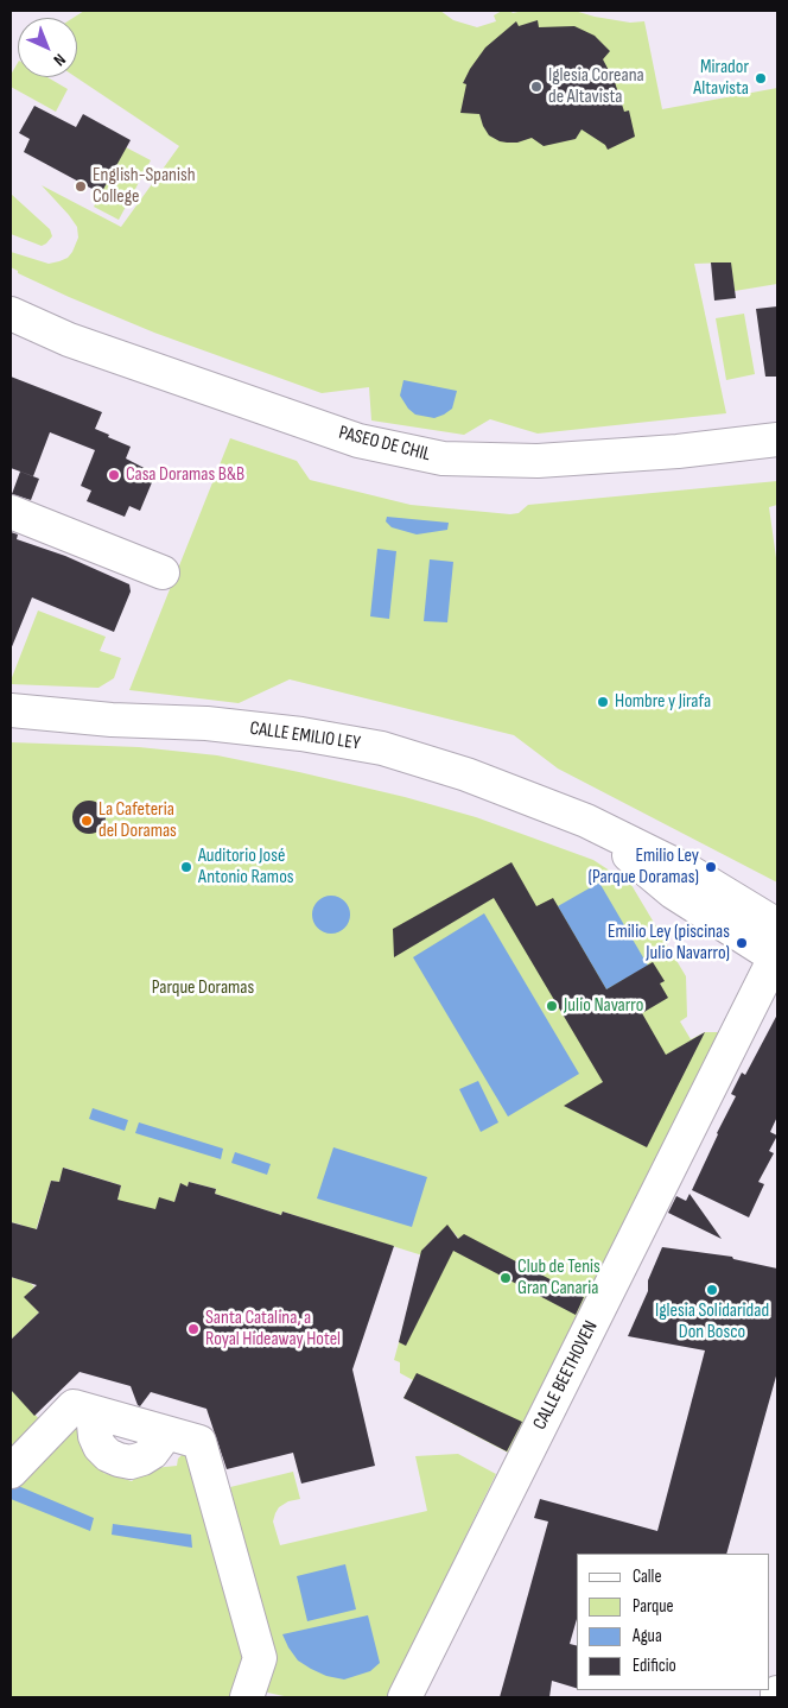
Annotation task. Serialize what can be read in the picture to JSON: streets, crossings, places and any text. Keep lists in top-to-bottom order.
{
  "streets": {
    "street": ["PASEO DE CHIL", "CALLE EMILIO LEY", "CALLE BEETHOVEN"]
  },
  "crossings": [
    ["CALLE EMILIO LEY", "CALLE BEETHOVEN"]
  ],
  "parks": ["Parque Doramas"],
  "places": [
    "Mirador Altavista",
    "Iglesia Coreana de Altavista",
    "English-Spanish College",
    "Casa Doramas B&B",
    "Hombre y Jirafa",
    "La Cafeteria del Doramas",
    "Auditorio José Antonio Ramos",
    "Emilio Ley (Parque Doramas)",
    "Emilio Ley (piscinas Julio Navarro)",
    "Julio Navarro",
    "Club de Tenis Gran Canaria",
    "Iglesia Solidaridad Don Bosco",
    "Santa Catalina, a Royal Hideaway Hotel"
  ],
  "legend": [
    "Calle",
    "Parque",
    "Agua",
    "Edificio"
  ],
  "north": "bottom right"
}
